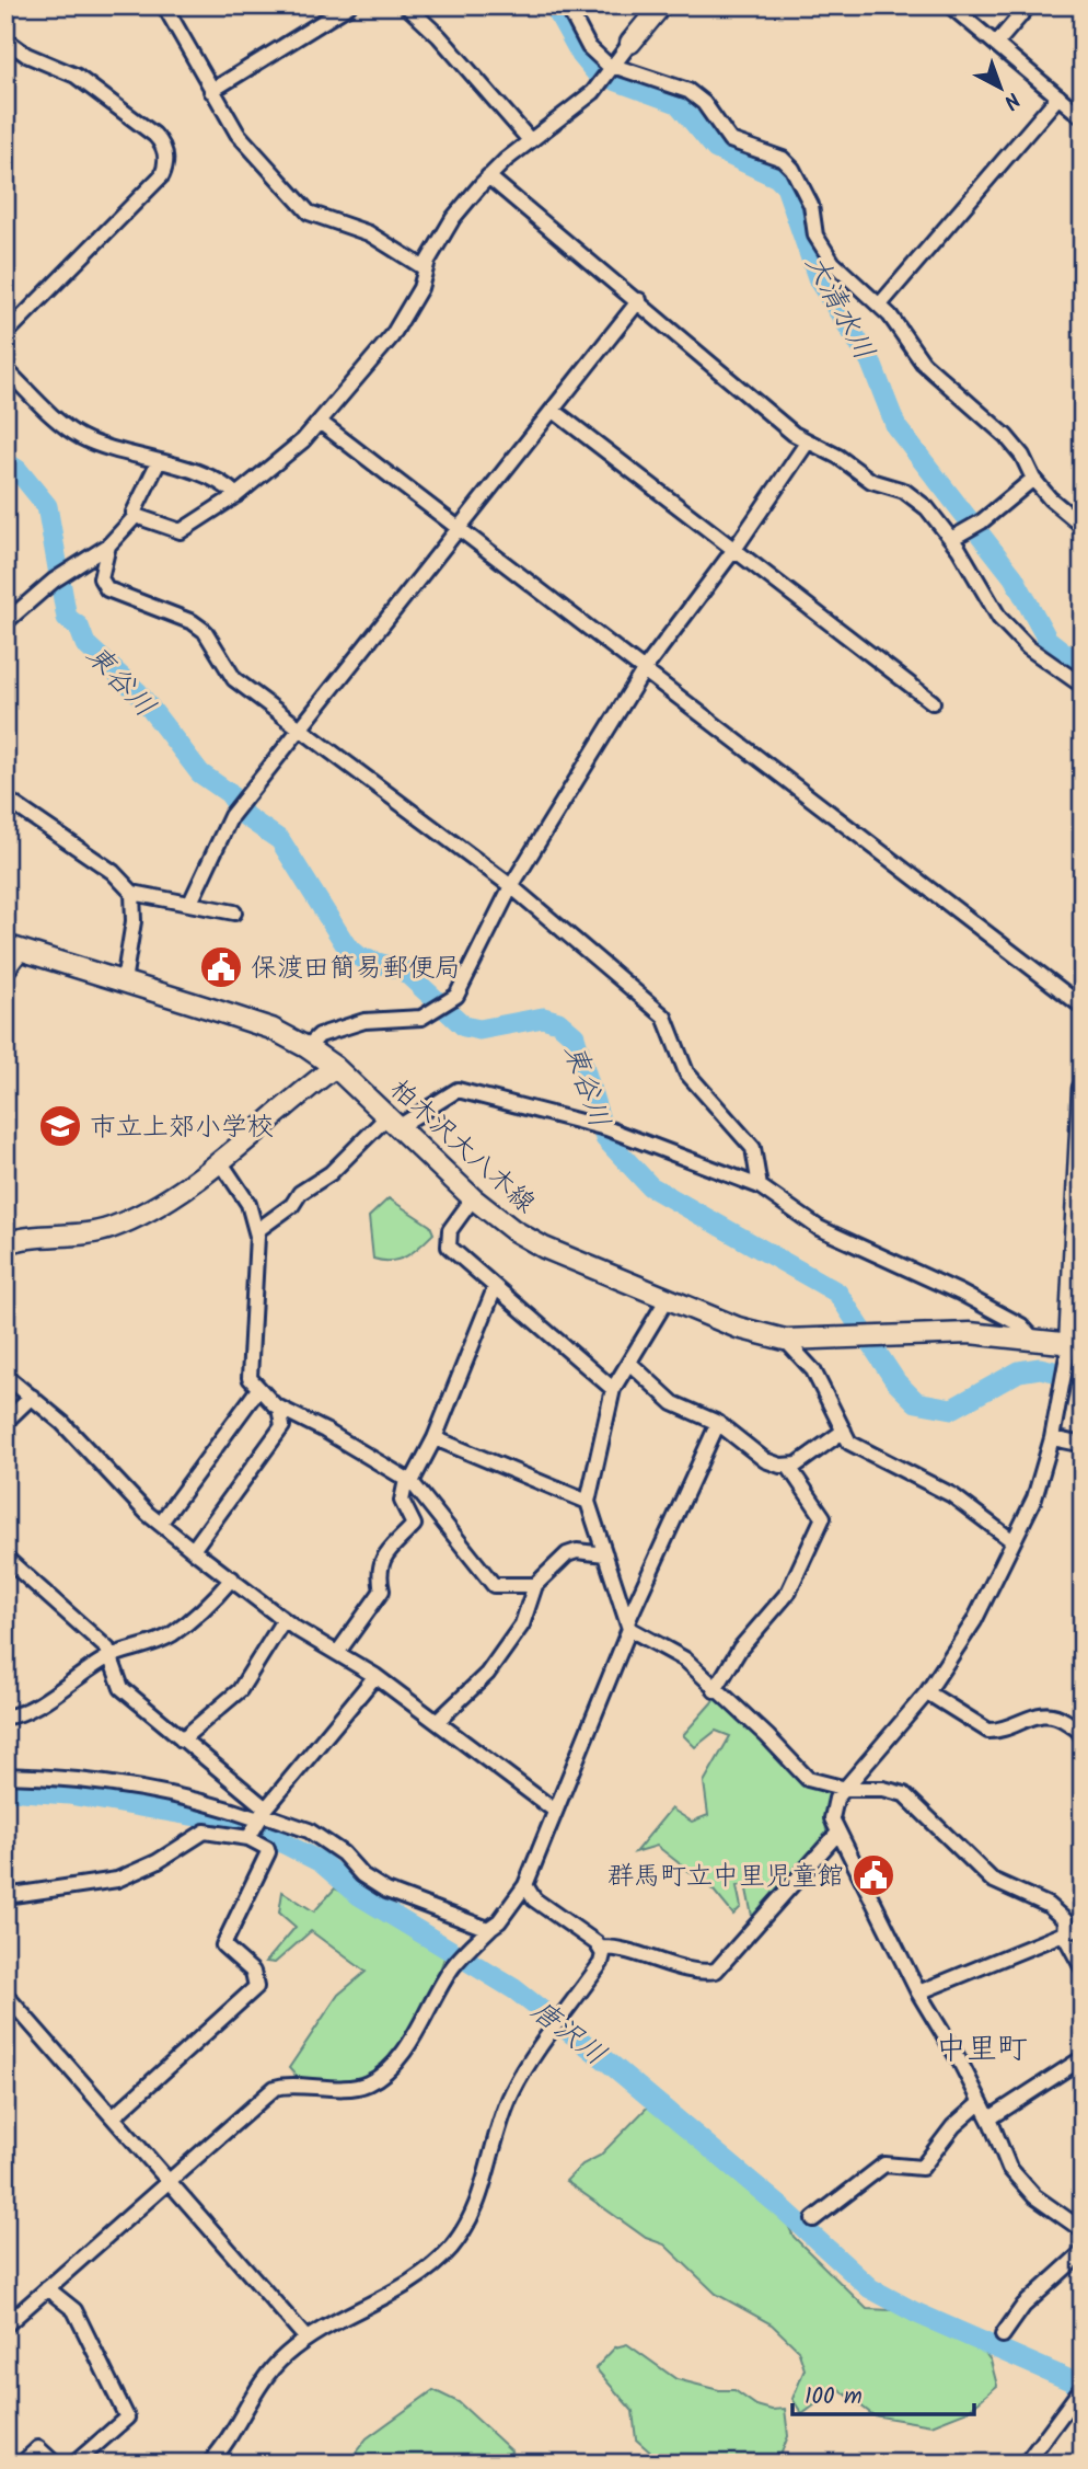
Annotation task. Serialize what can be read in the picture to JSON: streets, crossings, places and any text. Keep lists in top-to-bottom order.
{
  "streets": {
    "main road": ["柏木沢大八木線"]
  },
  "districts": ["中里町"],
  "water": ["大清水川", "東谷川", "唐沢川"],
  "places": {
    "public building": ["保渡田簡易郵便局", "群馬町立中里児童館"],
    "school or university": ["市立上郊小学校"]
  },
  "scale_bar": "100 m",
  "north": "bottom right"
}
